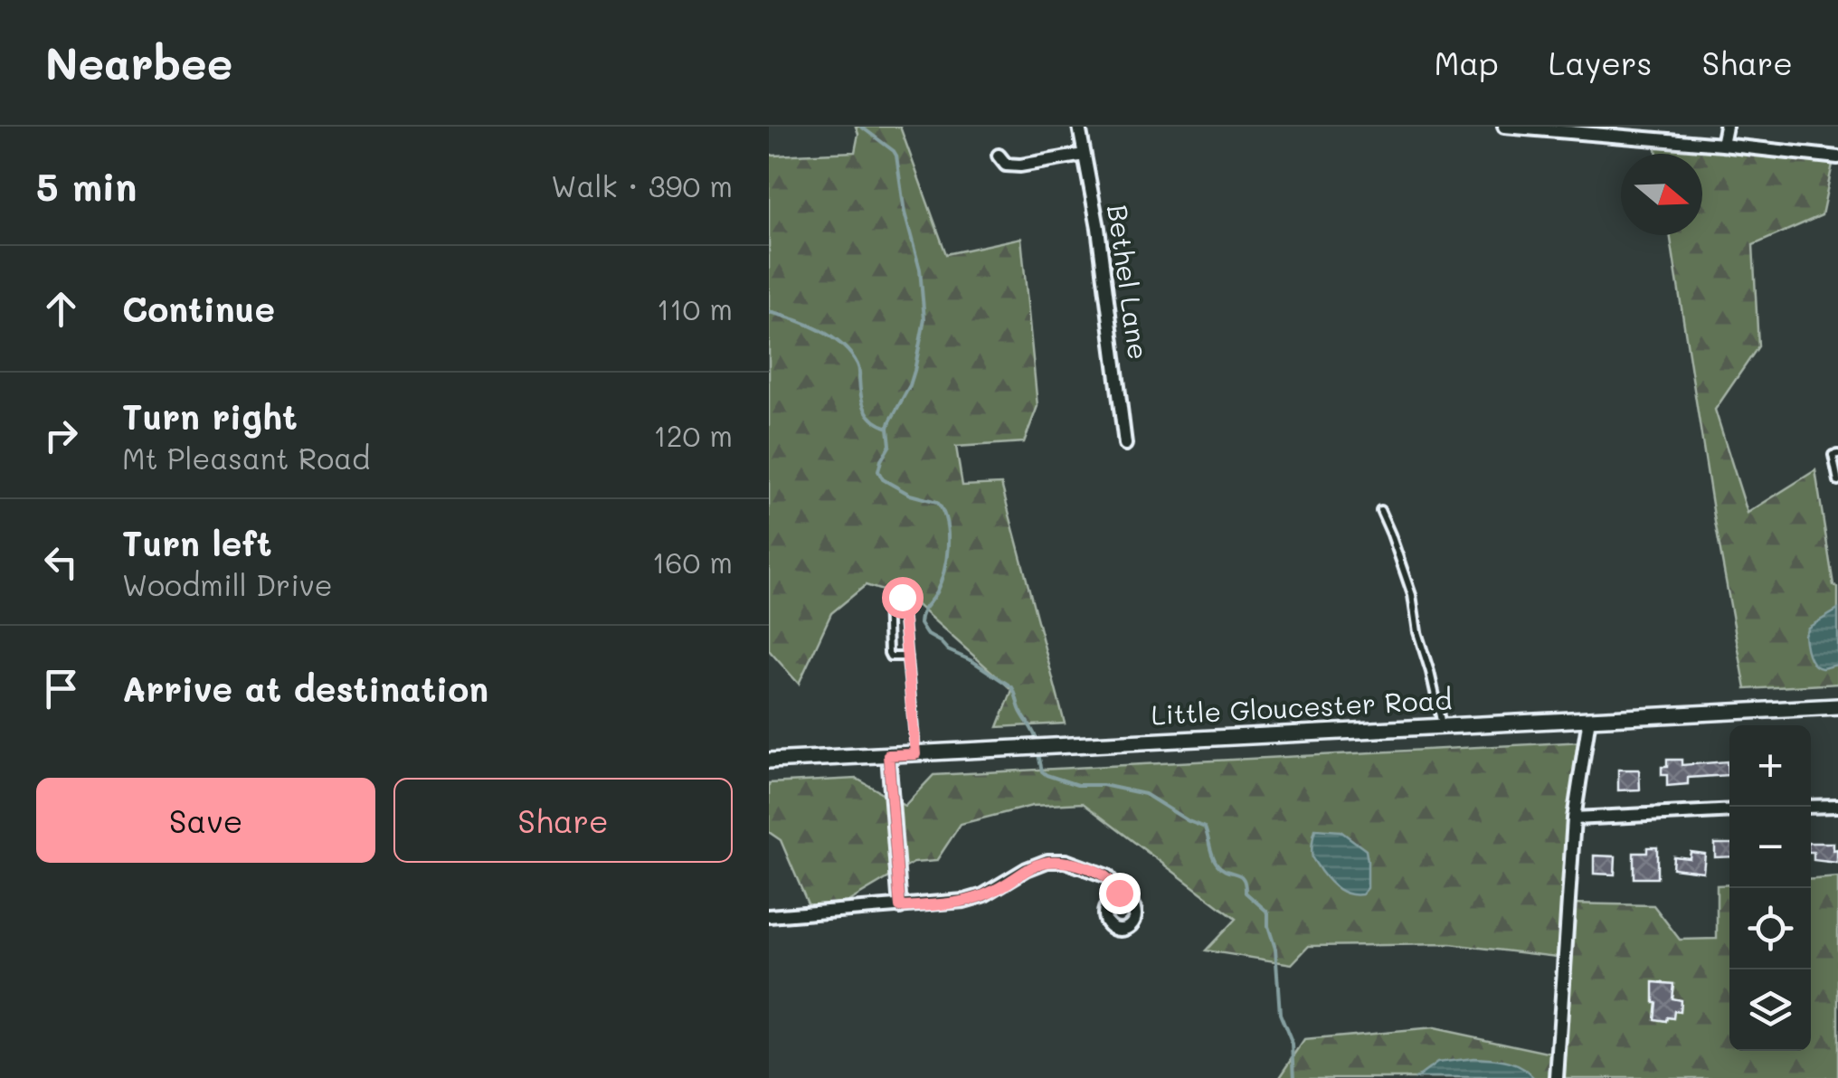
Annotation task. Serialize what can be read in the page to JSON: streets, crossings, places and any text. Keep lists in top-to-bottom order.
{
  "streets": {
    "street": ["Bethel Lane", "Little Gloucester Road"]
  },
  "north": "right",
  "page": {
    "header": "Nearbee",
    "nav": ["Map", "Layers", "Share"],
    "heading": ["5 min", "Walk · 390 m"],
    "list": [
      ["Continue", "110 m"],
      ["Turn right", "Mt Pleasant Road", "120 m"],
      ["Turn left", "Woodmill Drive", "160 m"],
      "Arrive at destination"
    ],
    "map_buttons": ["+", "−"],
    "buttons": ["Save", "Share"]
  }
}
